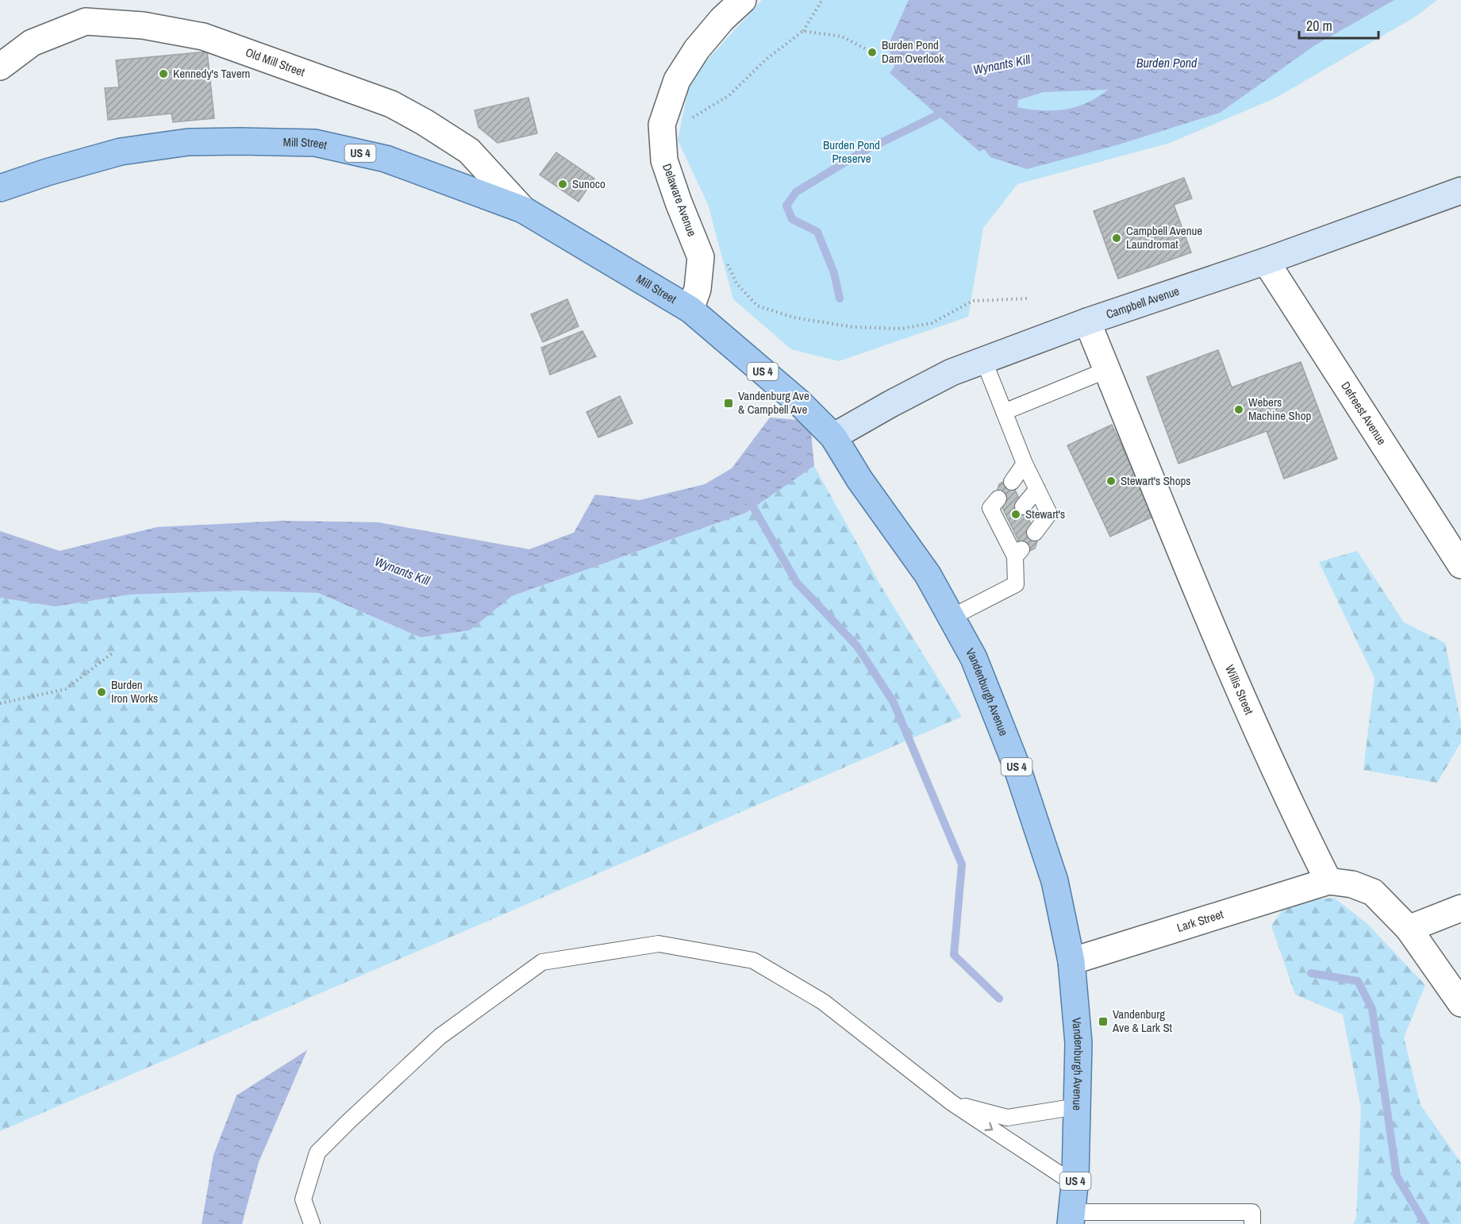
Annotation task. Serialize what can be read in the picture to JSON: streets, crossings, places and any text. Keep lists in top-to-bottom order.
{
  "streets": {
    "main road": ["Mill Street", "US 4", "Vandenburgh Avenue"],
    "street": [
      "Old Mill Street",
      "Delaware Avenue",
      "Campbell Avenue",
      "Defreest Avenue",
      "Willis Street",
      "Lark Street"
    ]
  },
  "crossings": [
    ["Old Mill Street", "Mill Street"],
    ["Mill Street", "Delaware Avenue"],
    ["Mill Street", "Vandenburgh Avenue"],
    ["Delaware Avenue", "Vandenburgh Avenue"],
    ["Campbell Avenue", "Defreest Avenue"],
    ["Campbell Avenue", "Willis Street"],
    ["Campbell Avenue", "Vandenburgh Avenue"],
    ["Willis Street", "Lark Street"],
    ["Vandenburgh Avenue", "Lark Street"]
  ],
  "water": ["Burden Pond", "Wynants Kill"],
  "parks": ["Burden Pond Preserve"],
  "places": {
    "other": [
      "Burden Pond Dam Overlook",
      "Kennedy's Tavern",
      "Sunoco",
      "Campbell Avenue Laundromat",
      "Webers Machine Shop",
      "Stewart's Shops",
      "Stewart's",
      "Burden Iron Works"
    ],
    "transit": ["Vandenburg Ave & Campbell Ave", "Vandenburg Ave & Lark St"]
  },
  "scale_bar": "20 m"
}
